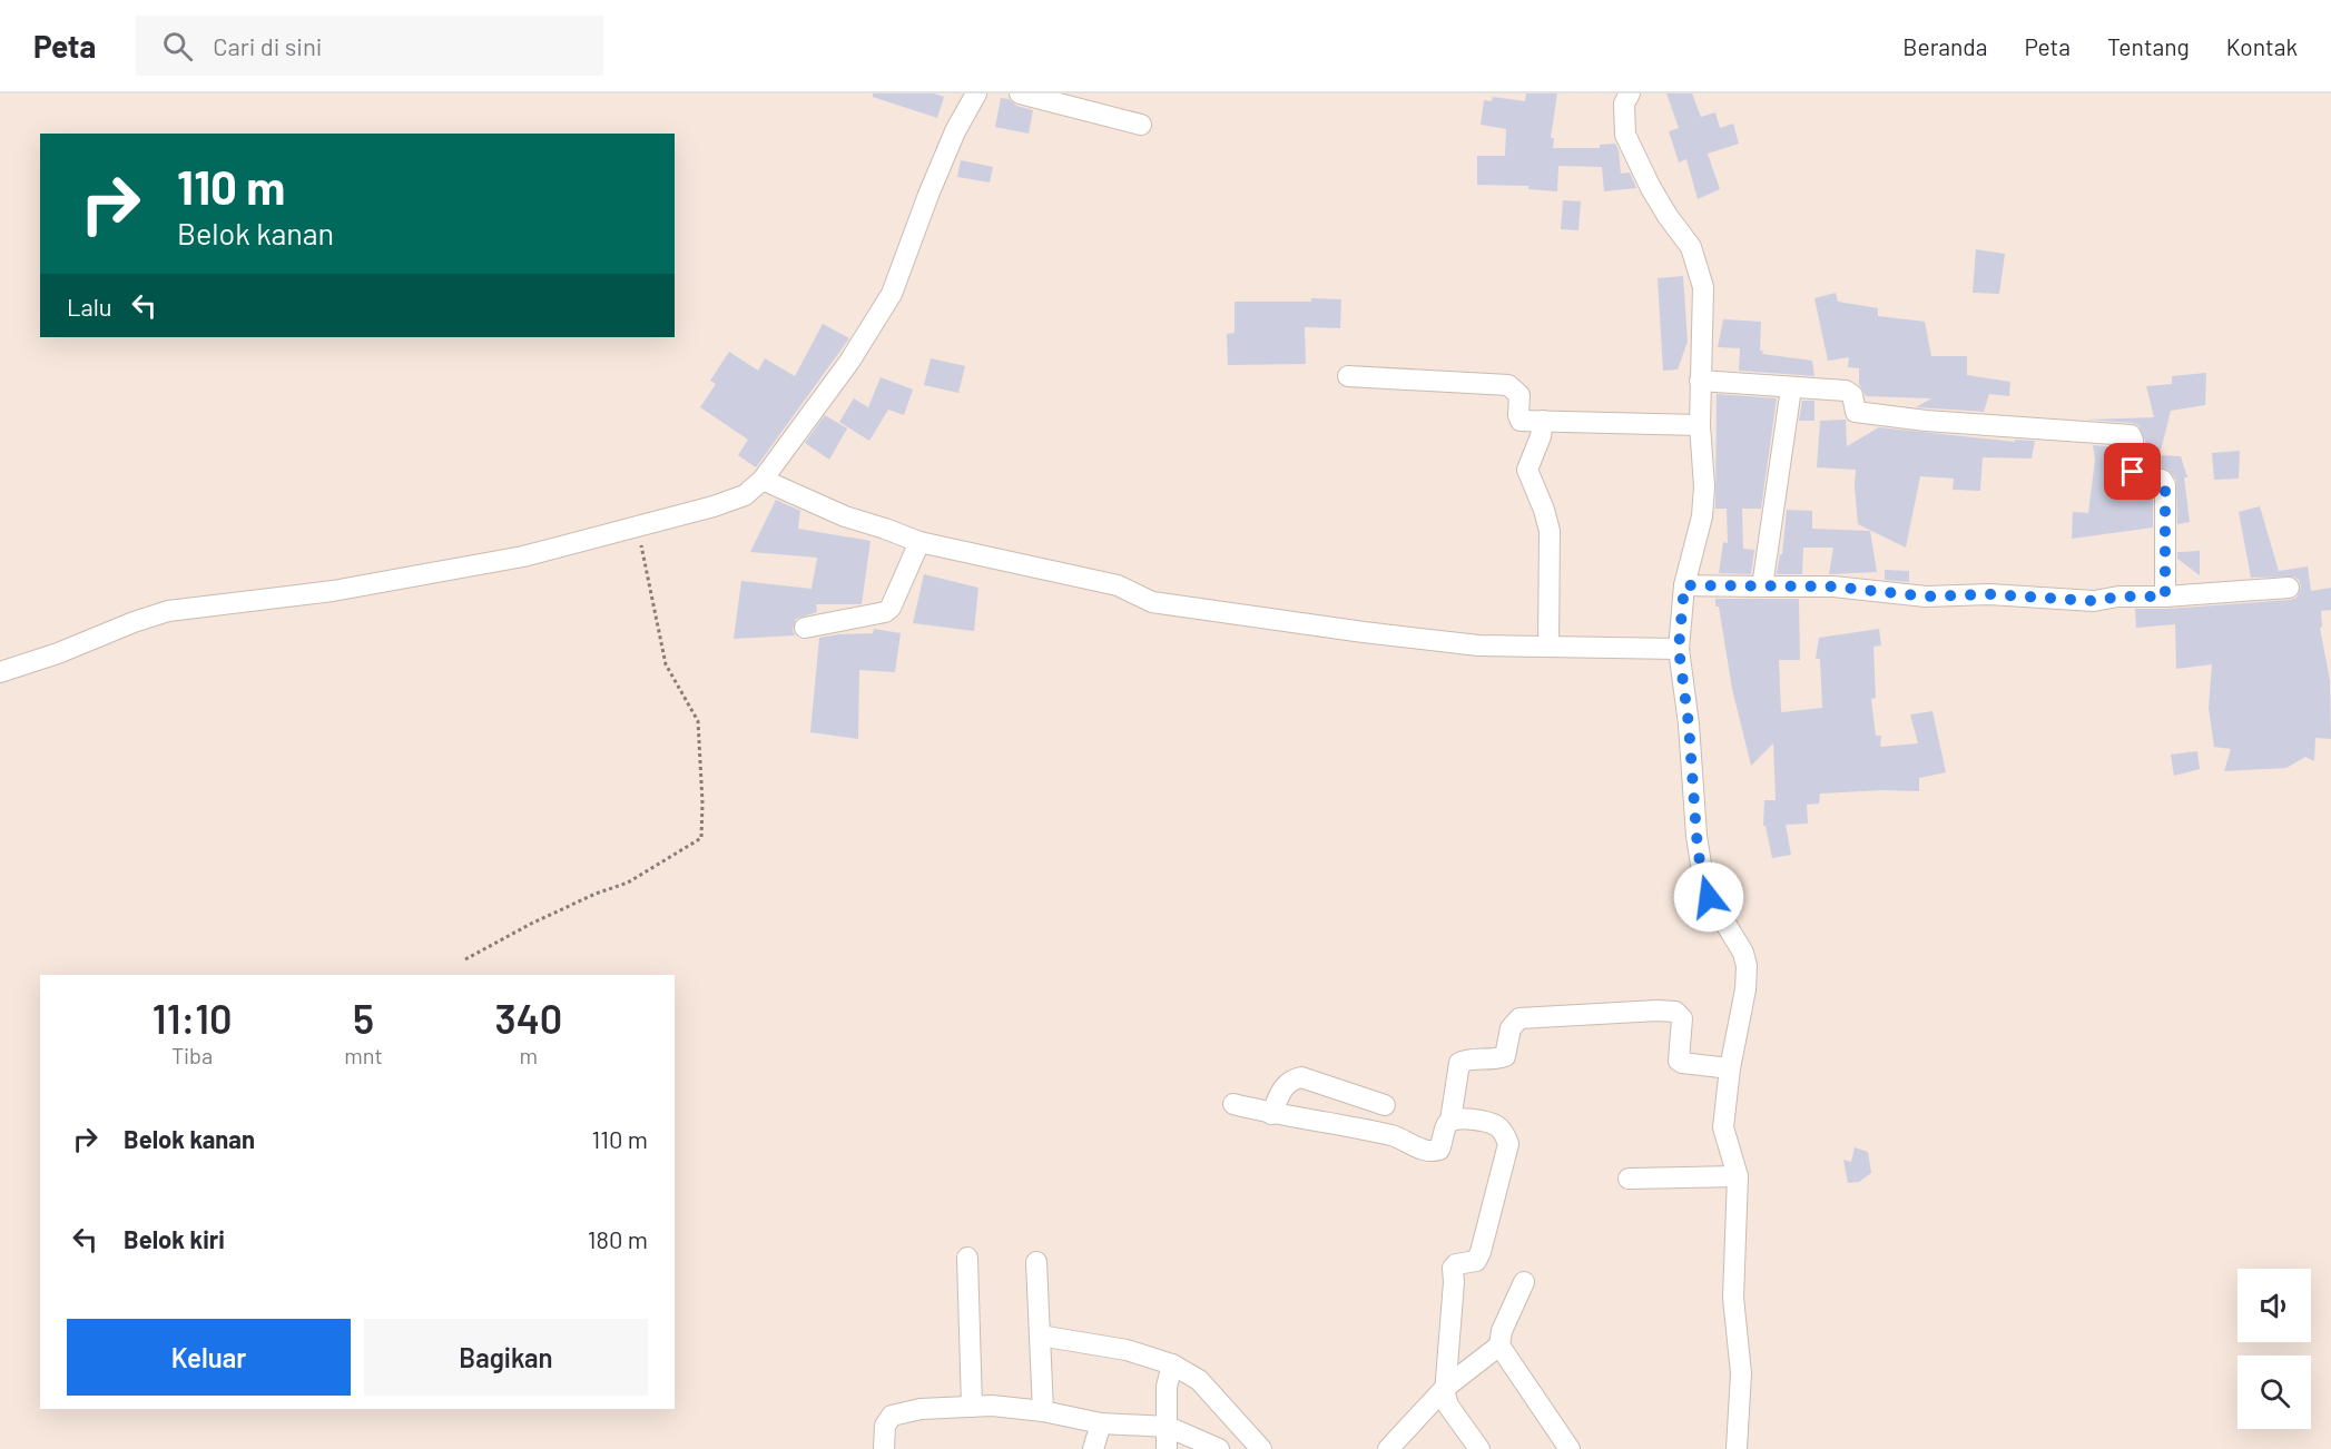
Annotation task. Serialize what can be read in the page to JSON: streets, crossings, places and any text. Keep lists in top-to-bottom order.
{
  "page": {
    "header": "Peta",
    "search": "Cari di sini",
    "nav": [
      "Beranda",
      "Peta",
      "Tentang",
      "Kontak"
    ],
    "turn": ["110 m", "Belok kanan"],
    "then": "Lalu",
    "eta": [
      "11:10",
      "Tiba",
      "5",
      "mnt",
      "340",
      "m"
    ],
    "list": [
      {
        "name": "Belok kanan",
        "value": "110 m"
      },
      {
        "name": "Belok kiri",
        "value": "180 m"
      }
    ],
    "buttons": ["Keluar", "Bagikan"]
  }
}
